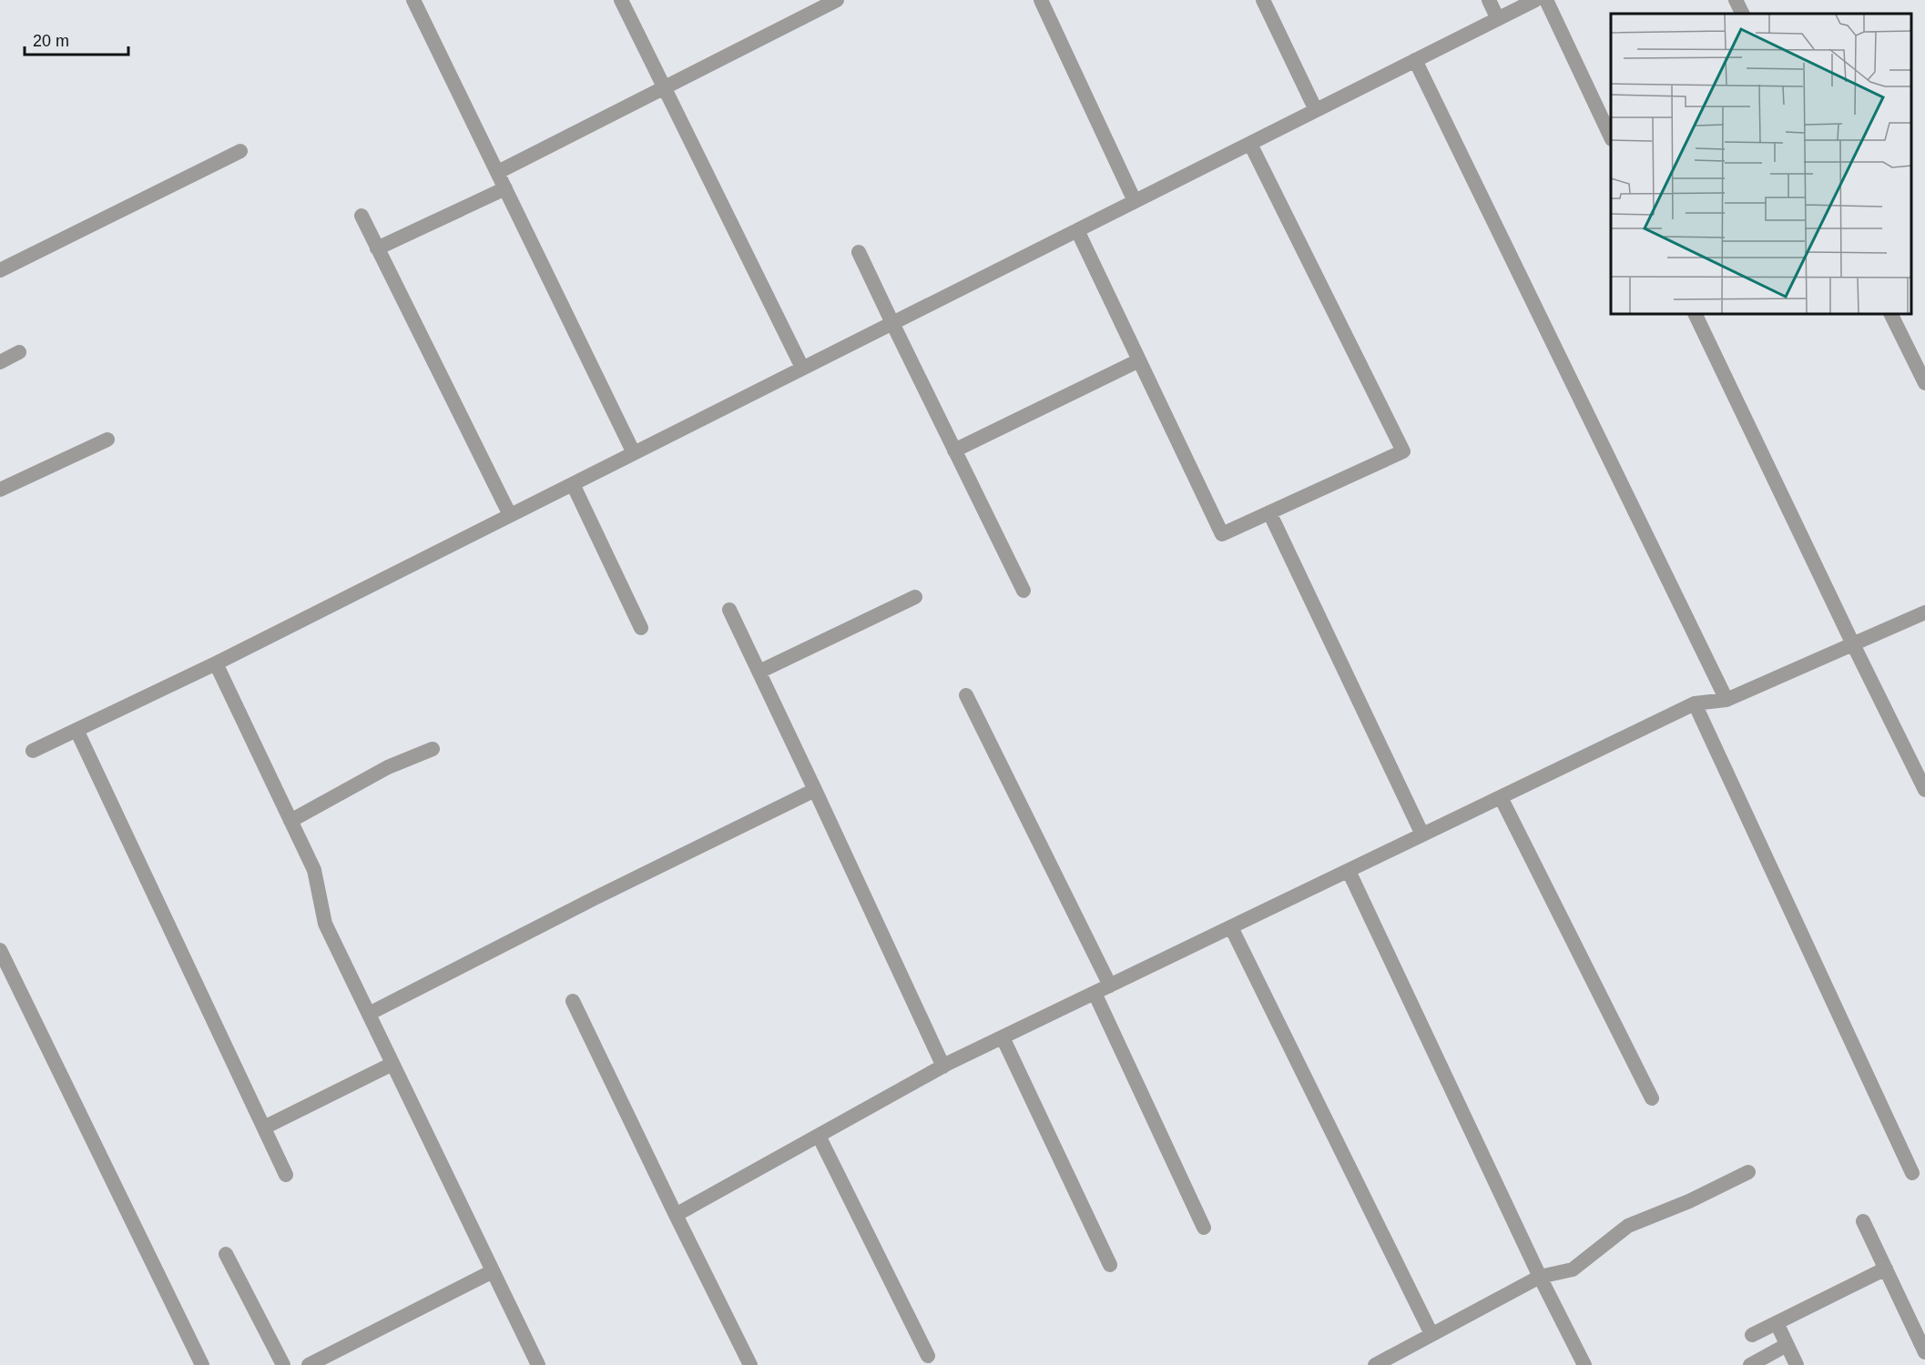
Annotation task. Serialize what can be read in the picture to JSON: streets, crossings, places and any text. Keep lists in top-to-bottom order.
{
  "scale_bar": "20 m"
}
